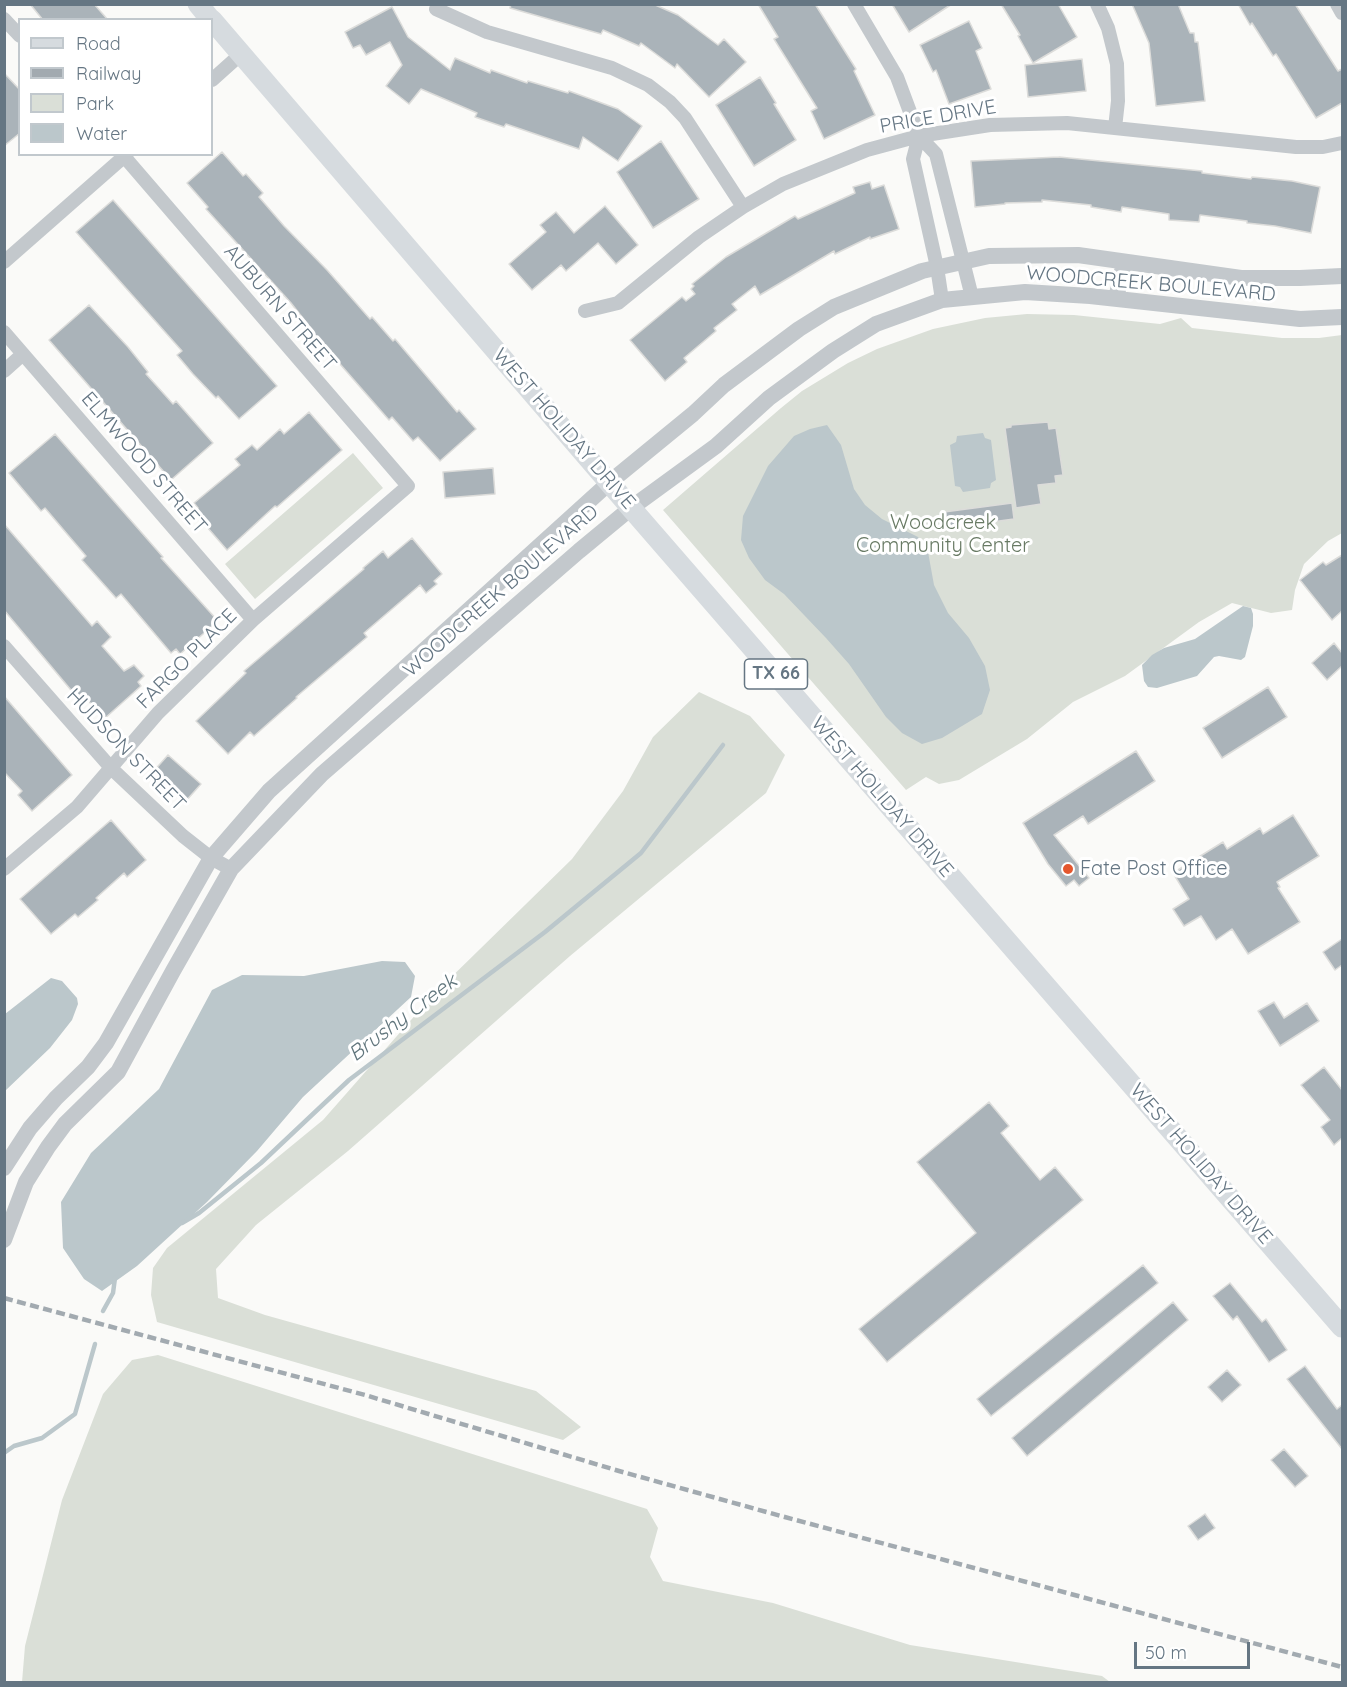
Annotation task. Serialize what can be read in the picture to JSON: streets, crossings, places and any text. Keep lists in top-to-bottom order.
{
  "streets": {
    "main road": ["WEST HOLIDAY DRIVE", "TX 66"],
    "street": [
      "PRICE DRIVE",
      "WOODCREEK BOULEVARD",
      "AUBURN STREET",
      "ELMWOOD STREET",
      "FARGO PLACE",
      "HUDSON STREET"
    ]
  },
  "crossings": [
    ["WOODCREEK BOULEVARD", "WEST HOLIDAY DRIVE"],
    ["WOODCREEK BOULEVARD", "HUDSON STREET"],
    ["AUBURN STREET", "FARGO PLACE"],
    ["ELMWOOD STREET", "FARGO PLACE"],
    ["FARGO PLACE", "HUDSON STREET"]
  ],
  "water": ["Brushy Creek"],
  "parks": ["Woodcreek Community Center"],
  "places": ["Fate Post Office"],
  "legend": [
    "Road",
    "Railway",
    "Park",
    "Water"
  ],
  "scale_bar": "50 m"
}
